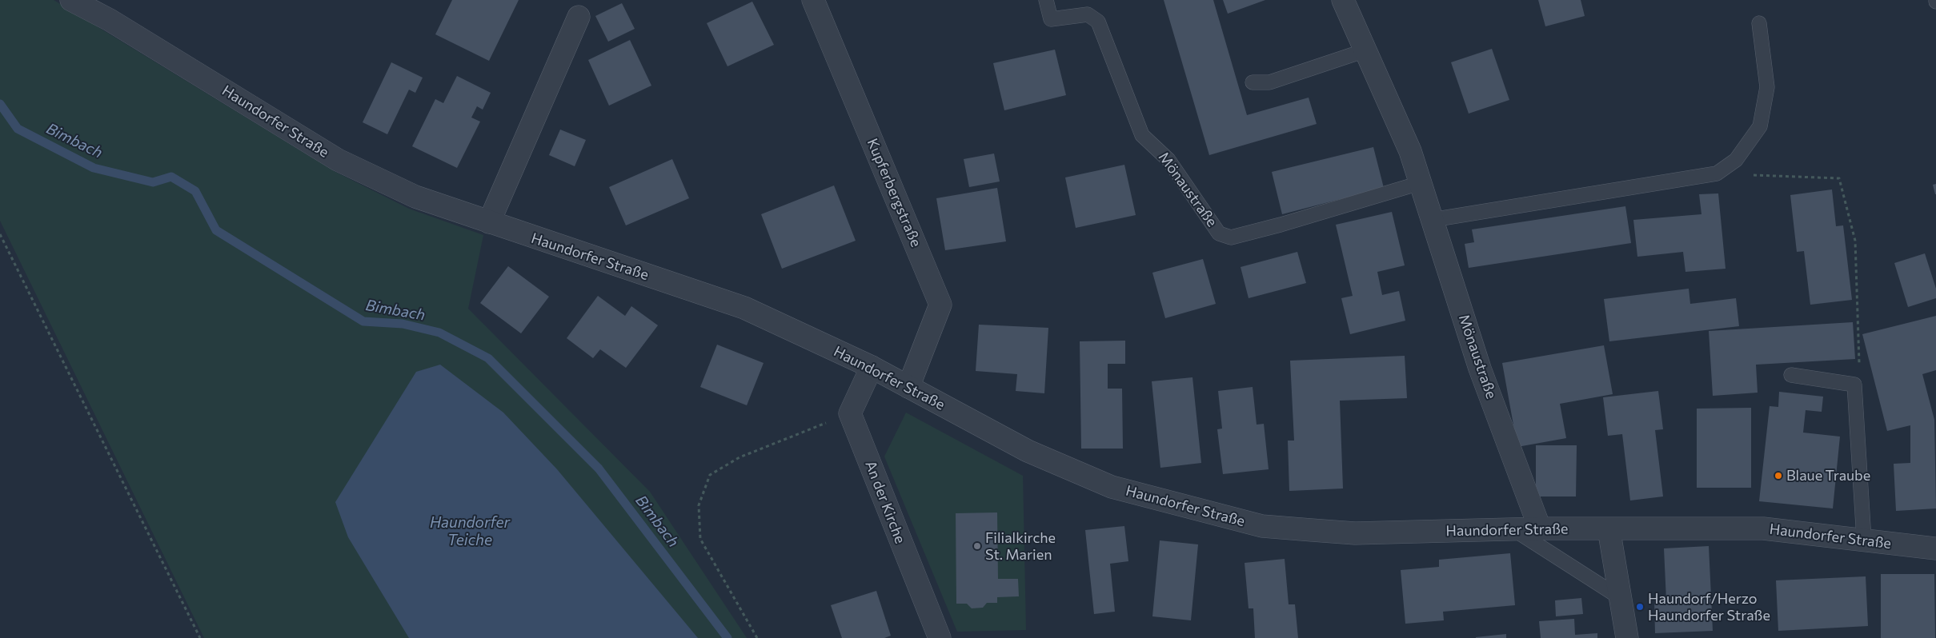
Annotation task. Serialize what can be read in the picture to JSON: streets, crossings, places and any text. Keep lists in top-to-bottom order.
{
  "streets": {
    "street": [
      "Haundorfer Straße",
      "Mönaustraße",
      "Kupferbergstraße",
      "An der Kirche"
    ]
  },
  "crossings": [
    ["Haundorfer Straße", "Mönaustraße"],
    ["Haundorfer Straße", "Kupferbergstraße"]
  ],
  "water": ["Bimbach", "Haundorfer Teiche"],
  "places": ["Blaue Traube", "Filialkirche St. Marien", "Haundorf/Herzo Haundorfer Straße"]
}
